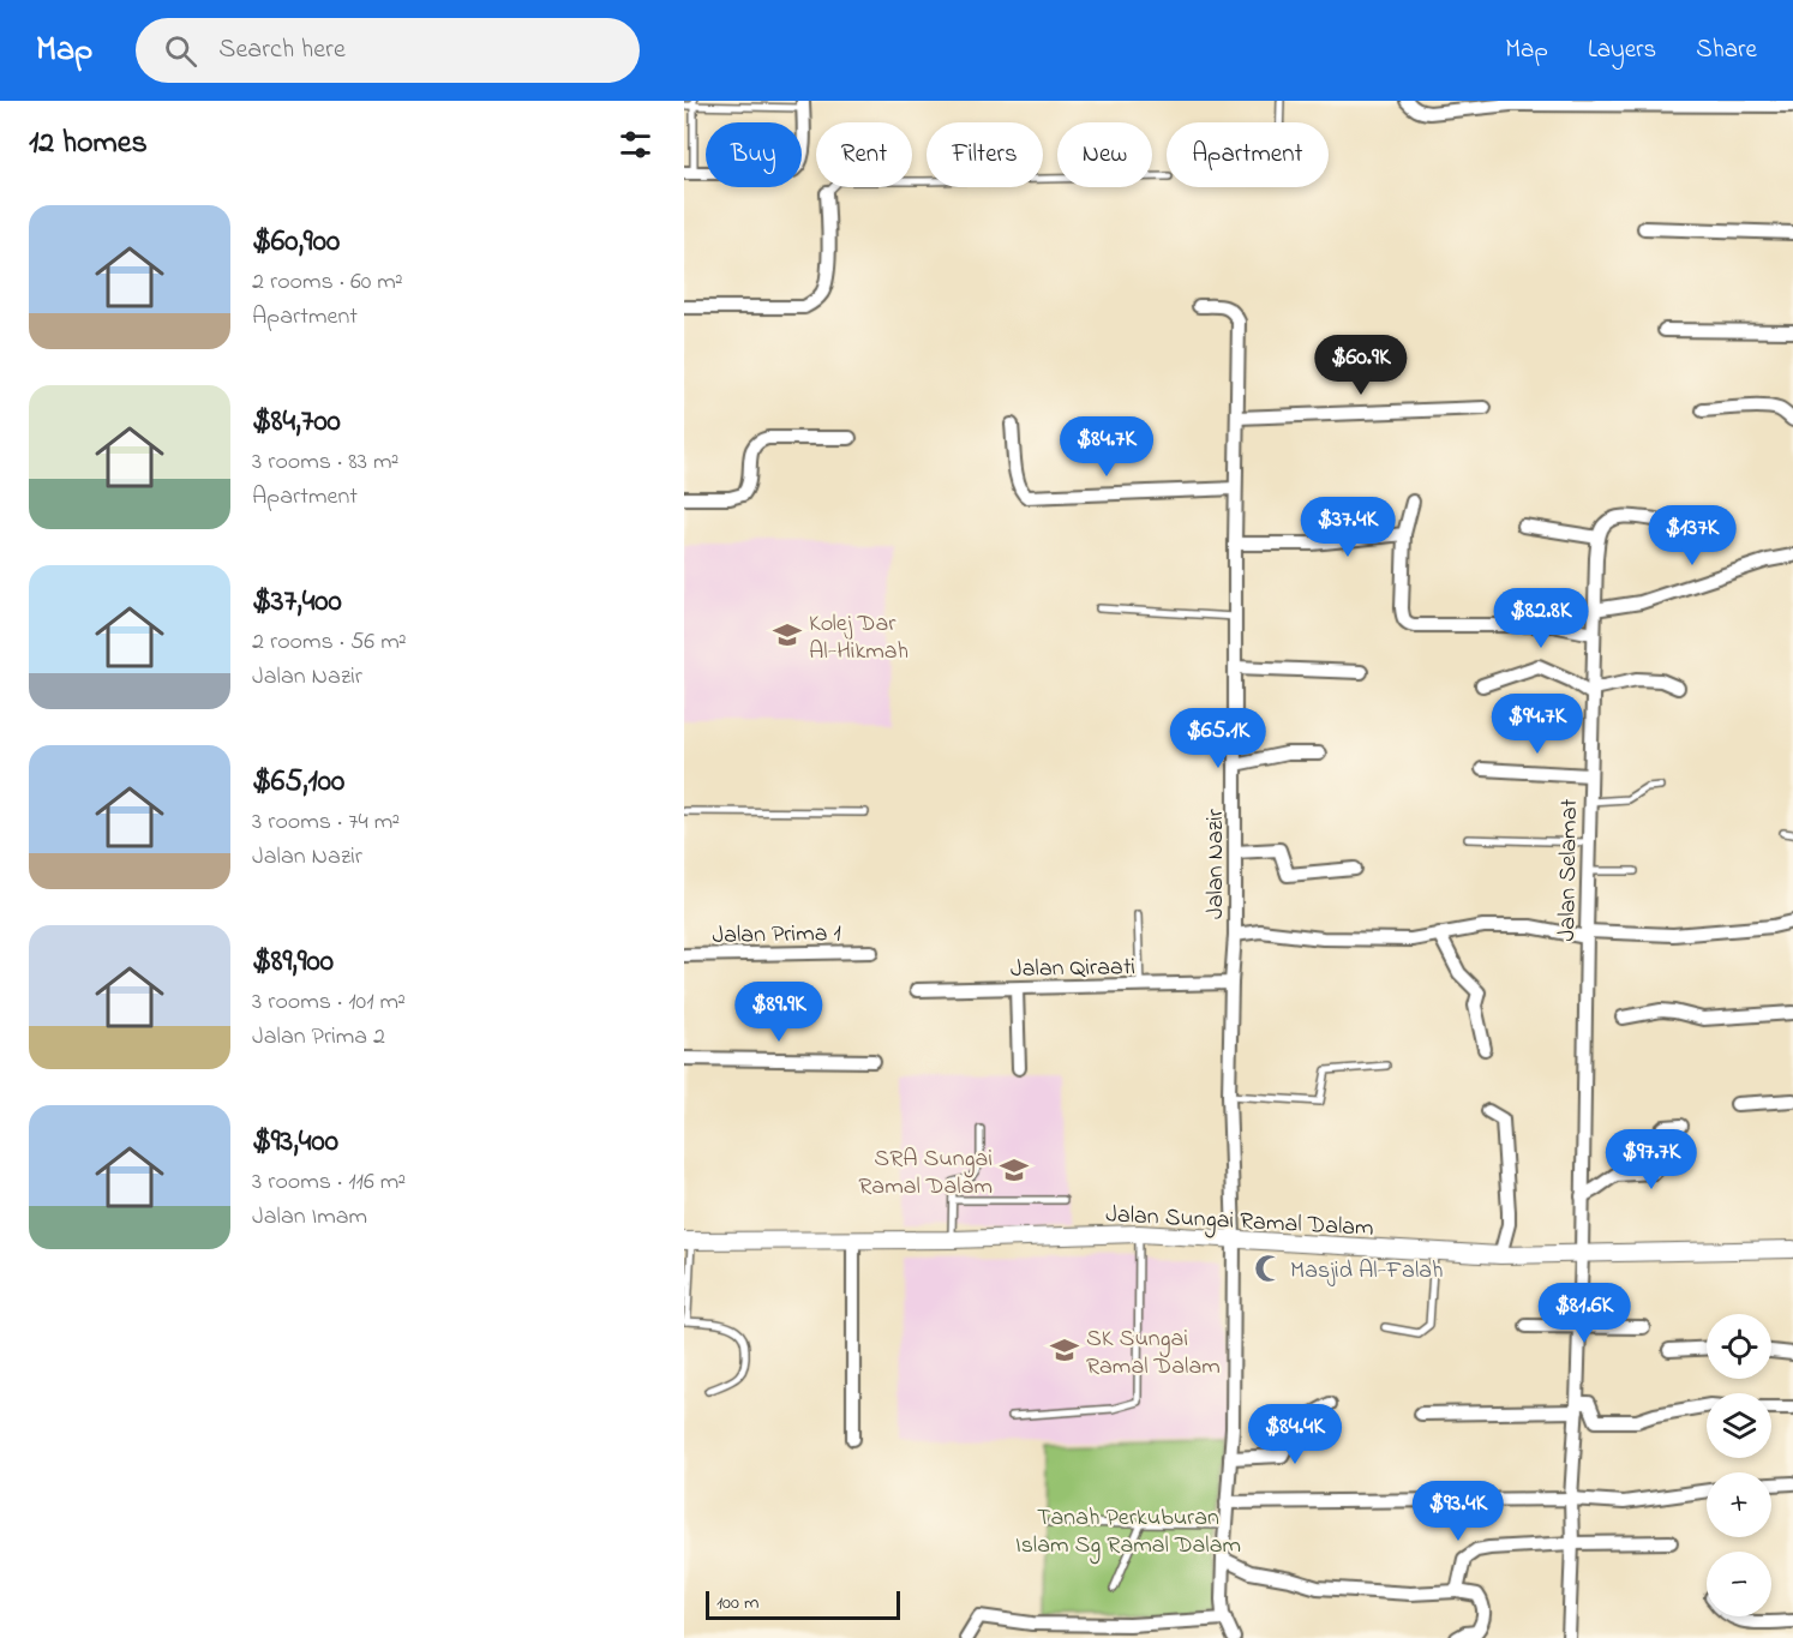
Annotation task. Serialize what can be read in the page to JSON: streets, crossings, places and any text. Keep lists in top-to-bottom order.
{
  "streets": {
    "street": [
      "Jalan Nazir",
      "Jalan Selamat",
      "Jalan Prima 1",
      "Jalan Qiraati",
      "Jalan Sungai Ramal Dalam"
    ]
  },
  "crossings": [
    ["Jalan Nazir", "Jalan Qiraati"],
    ["Jalan Nazir", "Jalan Sungai Ramal Dalam"],
    ["Jalan Selamat", "Jalan Sungai Ramal Dalam"]
  ],
  "parks": ["Tanah Perkuburan Islam Sg Ramal Dalam"],
  "places": {
    "school or university": ["Kolej Dar Al-Hikmah", "SRA Sungai Ramal Dalam", "SK Sungai Ramal Dalam"],
    "mosque": ["Masjid Al-Falah"]
  },
  "scale_bar": "100 m",
  "page": {
    "header": "Map",
    "search": "Search here",
    "nav": ["Map", "Layers", "Share"],
    "heading": "12 homes",
    "chip": [
      "Buy",
      "Rent",
      "Filters",
      "New",
      "Apartment"
    ],
    "list": [
      {
        "name": "$60,900",
        "note": "2 rooms · 60 m² · Apartment"
      },
      {
        "name": "$84,700",
        "note": "3 rooms · 83 m² · Apartment"
      },
      {
        "name": "$37,400",
        "note": "2 rooms · 56 m² · Jalan Nazir"
      },
      {
        "name": "$65,100",
        "note": "3 rooms · 74 m² · Jalan Nazir"
      },
      {
        "name": "$89,900",
        "note": "3 rooms · 101 m² · Jalan Prima 2"
      },
      {
        "name": "$93,400",
        "note": "3 rooms · 116 m² · Jalan Imam"
      }
    ],
    "price": [
      "$60.9K",
      "$84.7K",
      "$37.4K",
      "$137K",
      "$82.8K",
      "$94.7K",
      "$65.1K",
      "$89.9K",
      "$97.7K",
      "$81.6K",
      "$84.4K",
      "$93.4K"
    ],
    "map_buttons": ["+", "−"],
    "scale": "100 m"
  }
}
